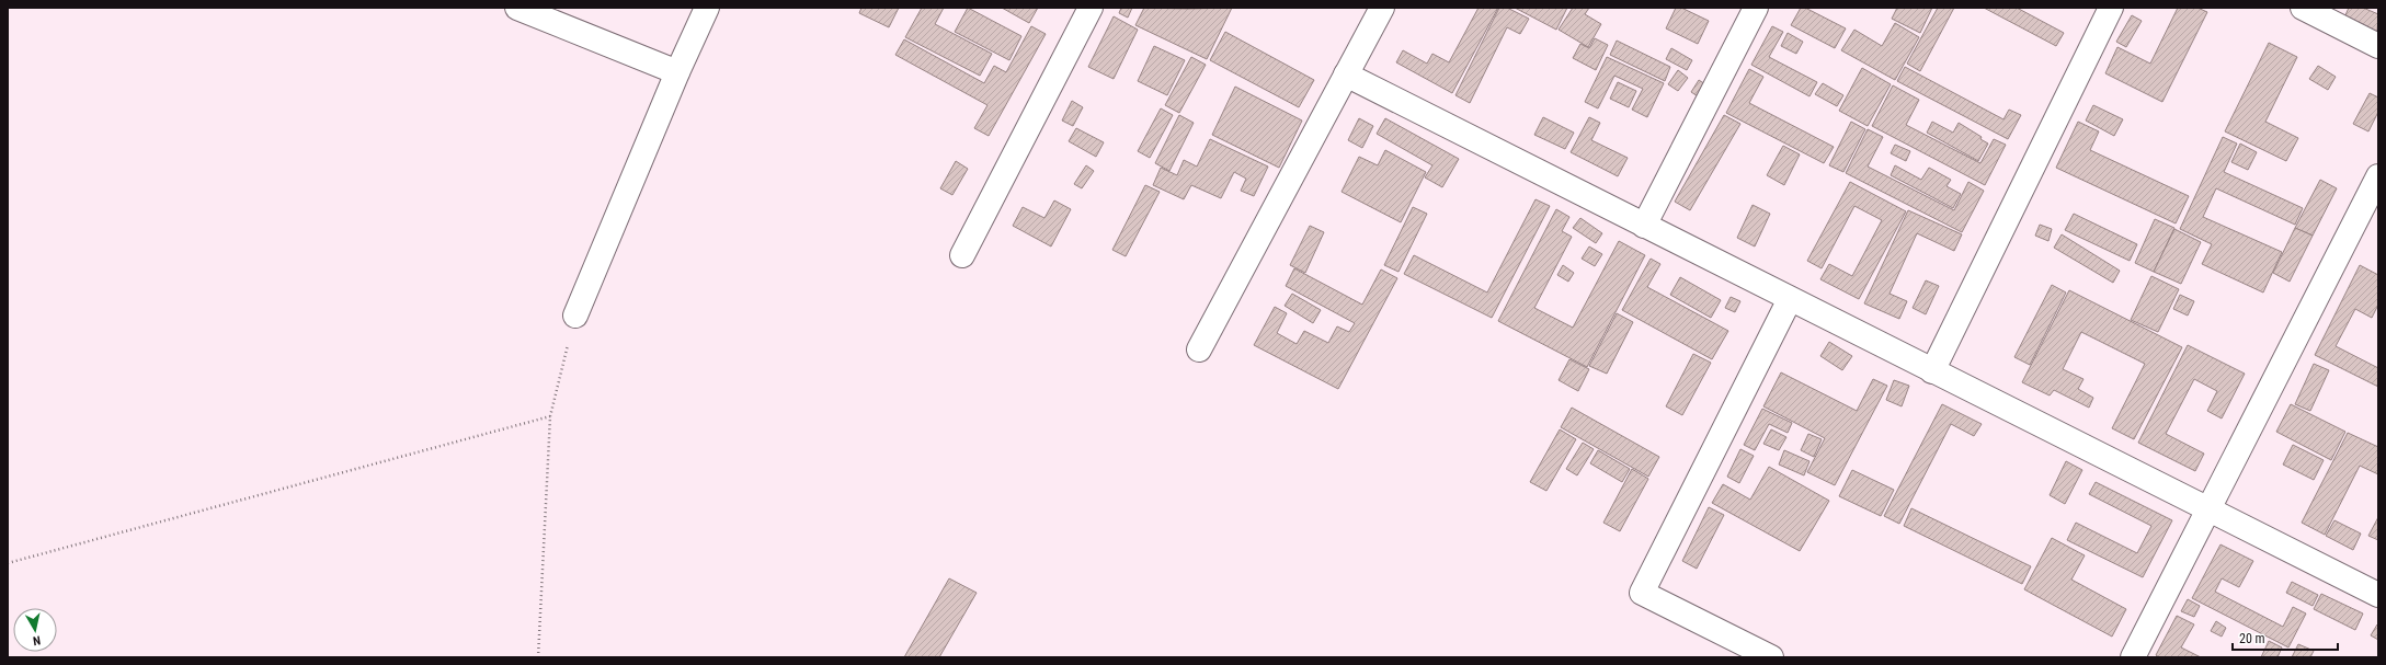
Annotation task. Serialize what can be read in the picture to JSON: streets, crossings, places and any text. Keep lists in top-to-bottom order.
{
  "scale_bar": "20 m",
  "north": "bottom"
}
